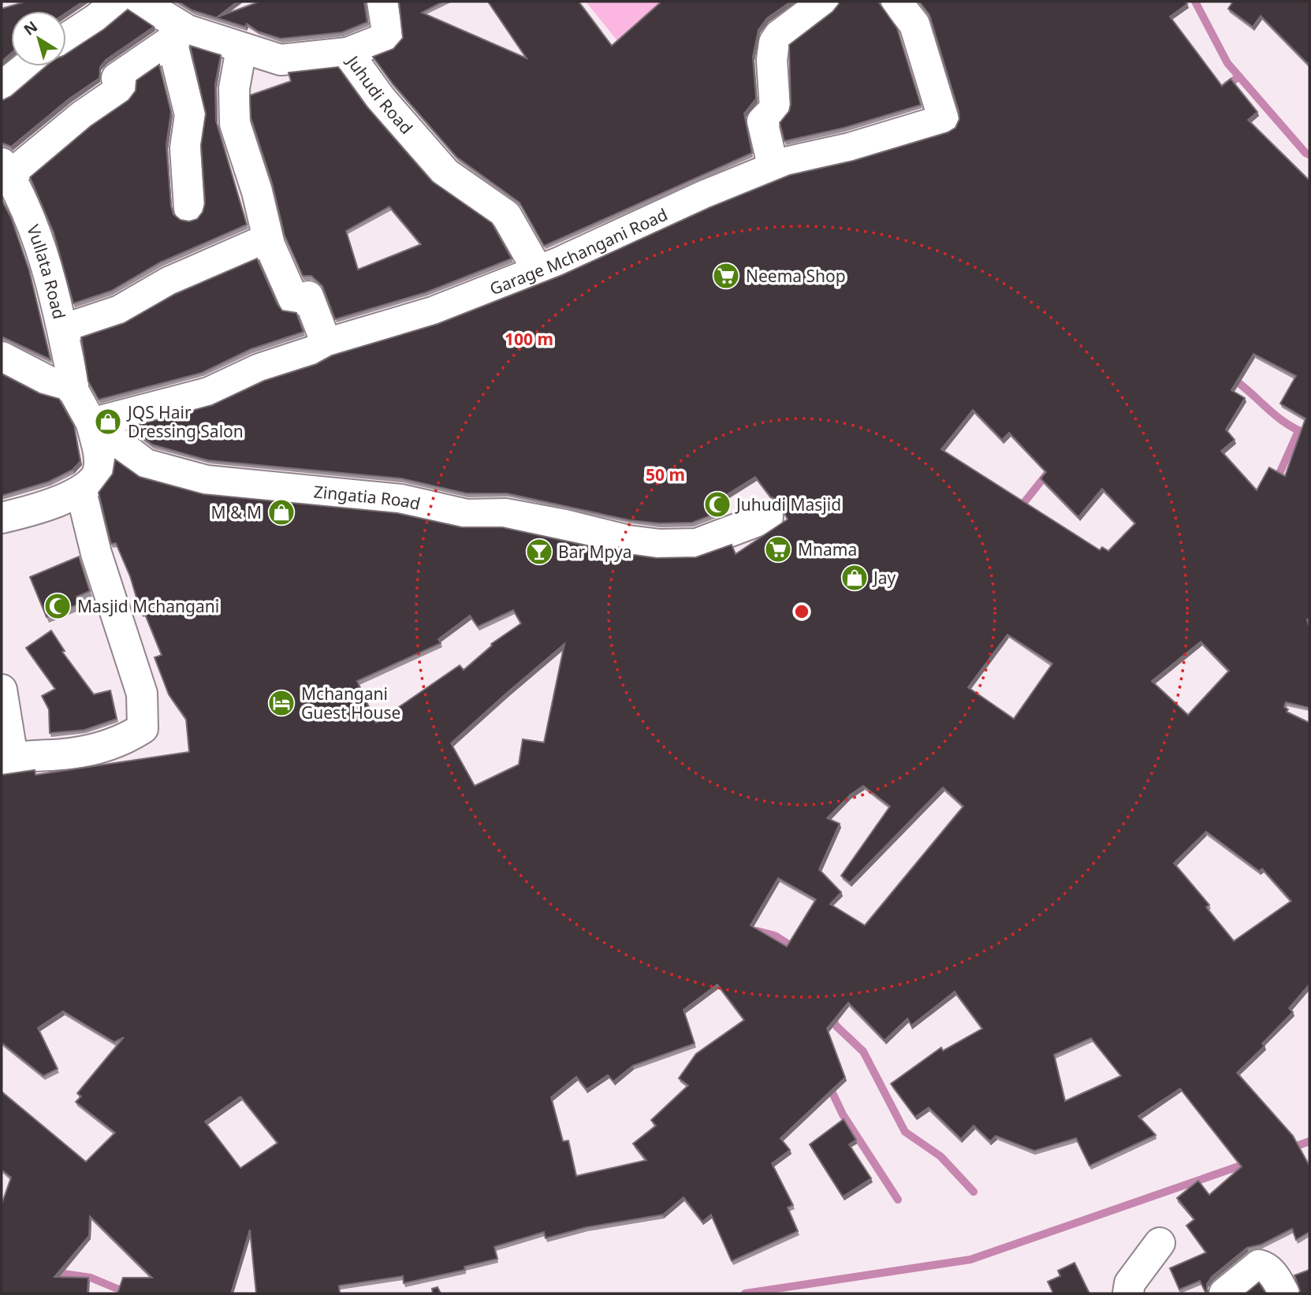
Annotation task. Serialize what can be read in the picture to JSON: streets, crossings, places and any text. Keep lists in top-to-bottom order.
{
  "streets": {
    "street": [
      "Juhudi Road",
      "Garage Mchangani Road",
      "Vullata Road",
      "Zingatia Road"
    ]
  },
  "crossings": [
    ["Juhudi Road", "Garage Mchangani Road"],
    ["Garage Mchangani Road", "Zingatia Road"],
    ["Vullata Road", "Zingatia Road"]
  ],
  "places": {
    "supermarket": ["Neema Shop", "Mnama"],
    "shop": ["JQS Hair Dressing Salon", "M & M", "Jay"],
    "mosque": ["Juhudi Masjid", "Masjid Mchangani"],
    "bar": ["Bar Mpya"],
    "hotel": ["Mchangani Guest House"]
  },
  "north": "top left",
  "rings": ["100 m", "50 m"]
}
